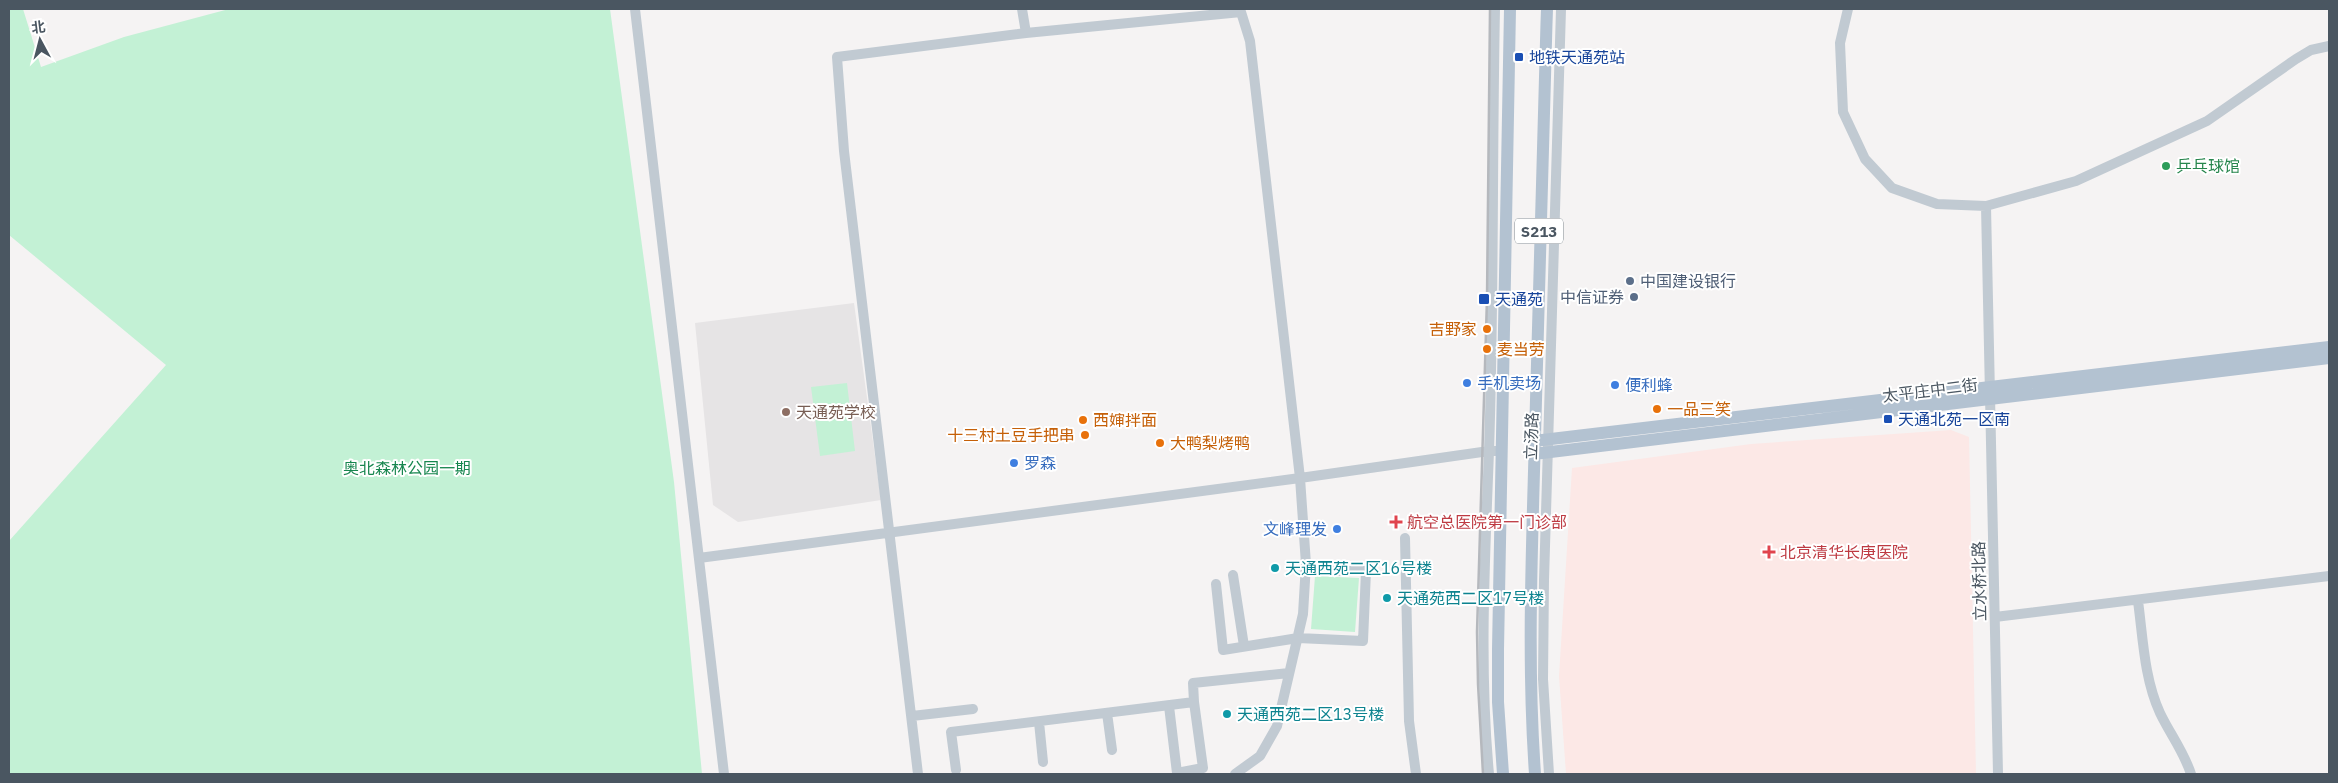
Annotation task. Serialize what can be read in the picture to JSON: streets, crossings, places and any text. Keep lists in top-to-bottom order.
{
  "streets": {
    "main road": ["S213", "太平庄中二街", "立汤路"],
    "street": ["立水桥北路"]
  },
  "crossings": [
    ["太平庄中二街", "立汤路"],
    ["太平庄中二街", "立水桥北路"]
  ],
  "parks": ["奥北森林公园一期"],
  "places": {
    "transit": ["地铁天通苑站", "天通苑", "天通北苑一区南"],
    "other": [
      "乒乓球馆",
      "中国建设银行",
      "中信证券",
      "吉野家",
      "麦当劳",
      "手机卖场",
      "便利蜂",
      "一品三笑",
      "天通苑学校",
      "西婶拌面",
      "十三村土豆手把串",
      "大鸭梨烤鸭",
      "罗森",
      "文峰理发",
      "天通西苑二区16号楼",
      "天通苑西二区17号楼",
      "天通西苑二区13号楼"
    ],
    "health": ["航空总医院第一门诊部", "北京清华长庚医院"]
  },
  "north": "top"
}
